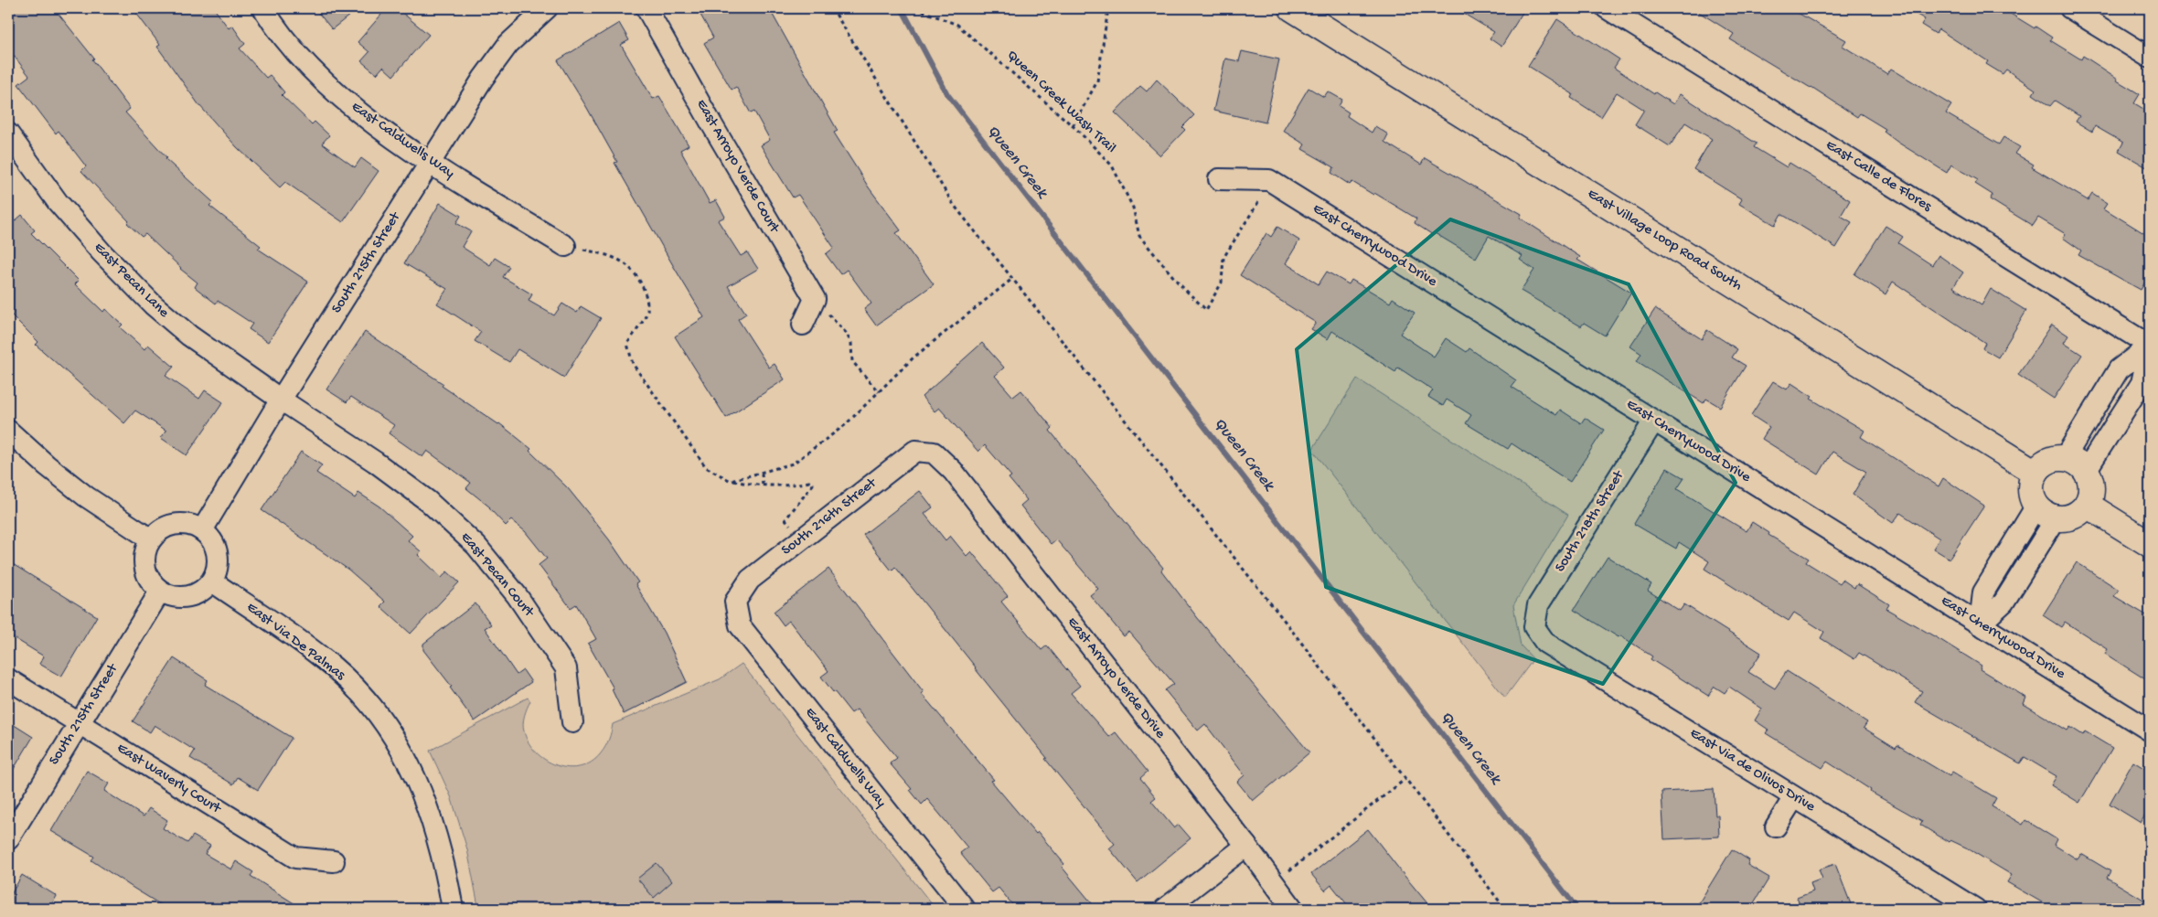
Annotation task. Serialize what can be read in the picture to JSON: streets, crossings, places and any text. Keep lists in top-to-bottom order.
{
  "streets": {
    "street": [
      "East Caldwells Way",
      "East Arroyo Verde Court",
      "East Calle de Flores",
      "East Village Loop Road South",
      "East Cherrywood Drive",
      "South 215th Street",
      "East Pecan Lane",
      "South 216th Street",
      "South 218th Street",
      "East Pecan Court",
      "East Via De Palmas",
      "East Arroyo Verde Drive",
      "East Via de Olivos Drive",
      "East Waverly Court"
    ],
    "path": ["Queen Creek Wash Trail"]
  },
  "crossings": [
    ["Queen Creek Wash Trail", "East Cherrywood Drive"],
    ["East Caldwells Way", "South 215th Street"],
    ["East Caldwells Way", "South 216th Street"],
    ["East Cherrywood Drive", "South 218th Street"],
    ["South 215th Street", "East Pecan Lane"],
    ["South 215th Street", "East Pecan Court"],
    ["South 215th Street", "East Via De Palmas"],
    ["South 215th Street", "East Waverly Court"],
    ["East Pecan Lane", "East Pecan Court"],
    ["South 216th Street", "East Arroyo Verde Drive"],
    ["South 218th Street", "East Via de Olivos Drive"]
  ],
  "water": ["Queen Creek"]
}
